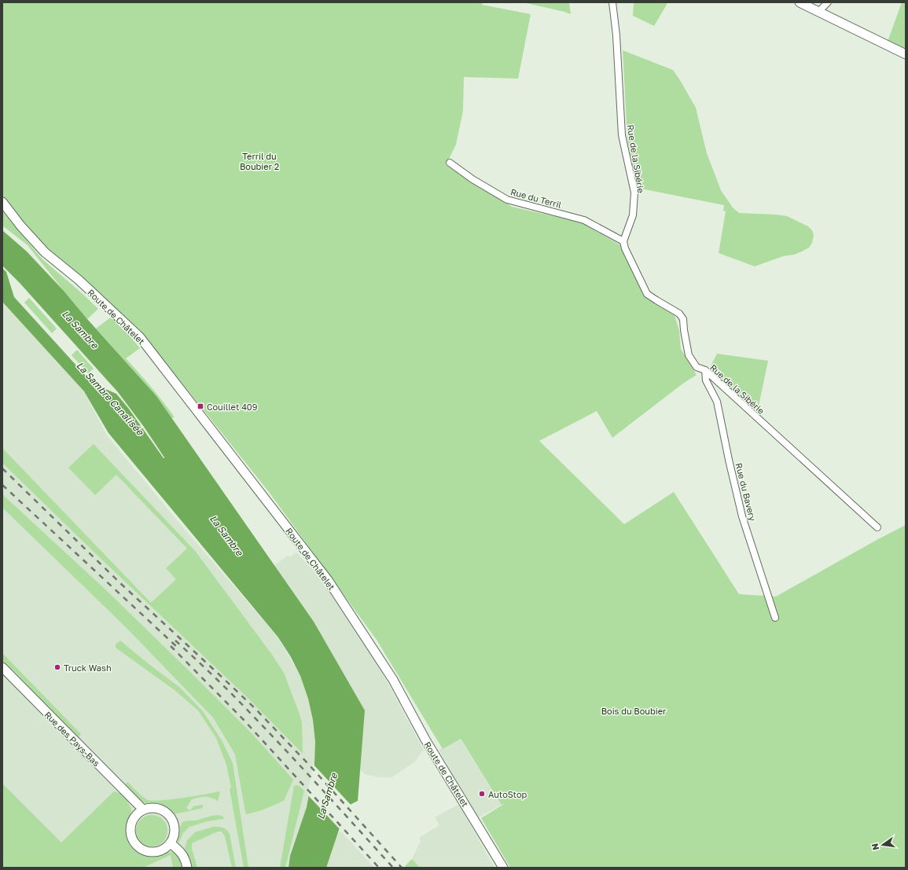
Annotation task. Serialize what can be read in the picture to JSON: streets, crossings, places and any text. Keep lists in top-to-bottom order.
{
  "streets": {
    "main road": ["Route de Châtelet", "Rue des Pays-Bas"],
    "street": ["Rue de la Sibérie", "Rue du Terril", "Rue du Bavery"]
  },
  "crossings": [
    ["Rue de la Sibérie", "Rue du Terril"],
    ["Rue de la Sibérie", "Rue du Bavery"]
  ],
  "water": ["La Sambre", "La Sambre Canalisée"],
  "parks": ["Terril du Boubier 2", "Bois du Boubier"],
  "places": {
    "transit": ["Couillet 409"],
    "other": ["Truck Wash", "AutoStop"]
  },
  "north": "left"
}
